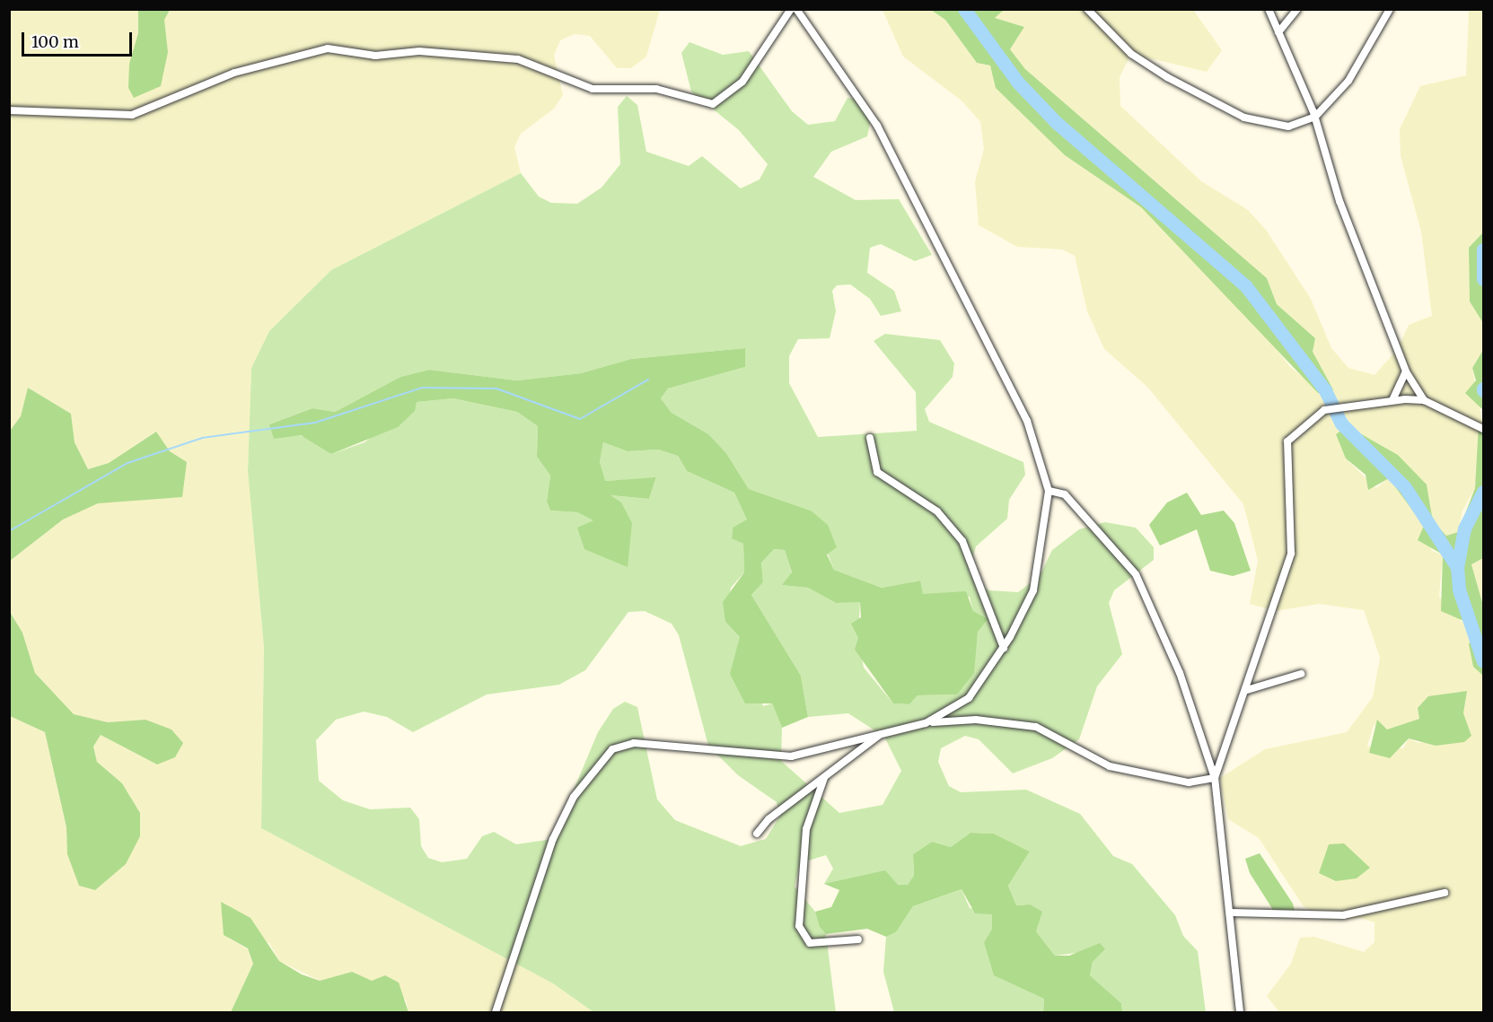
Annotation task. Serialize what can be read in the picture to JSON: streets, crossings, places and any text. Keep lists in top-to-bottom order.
{
  "scale_bar": "100 m"
}
